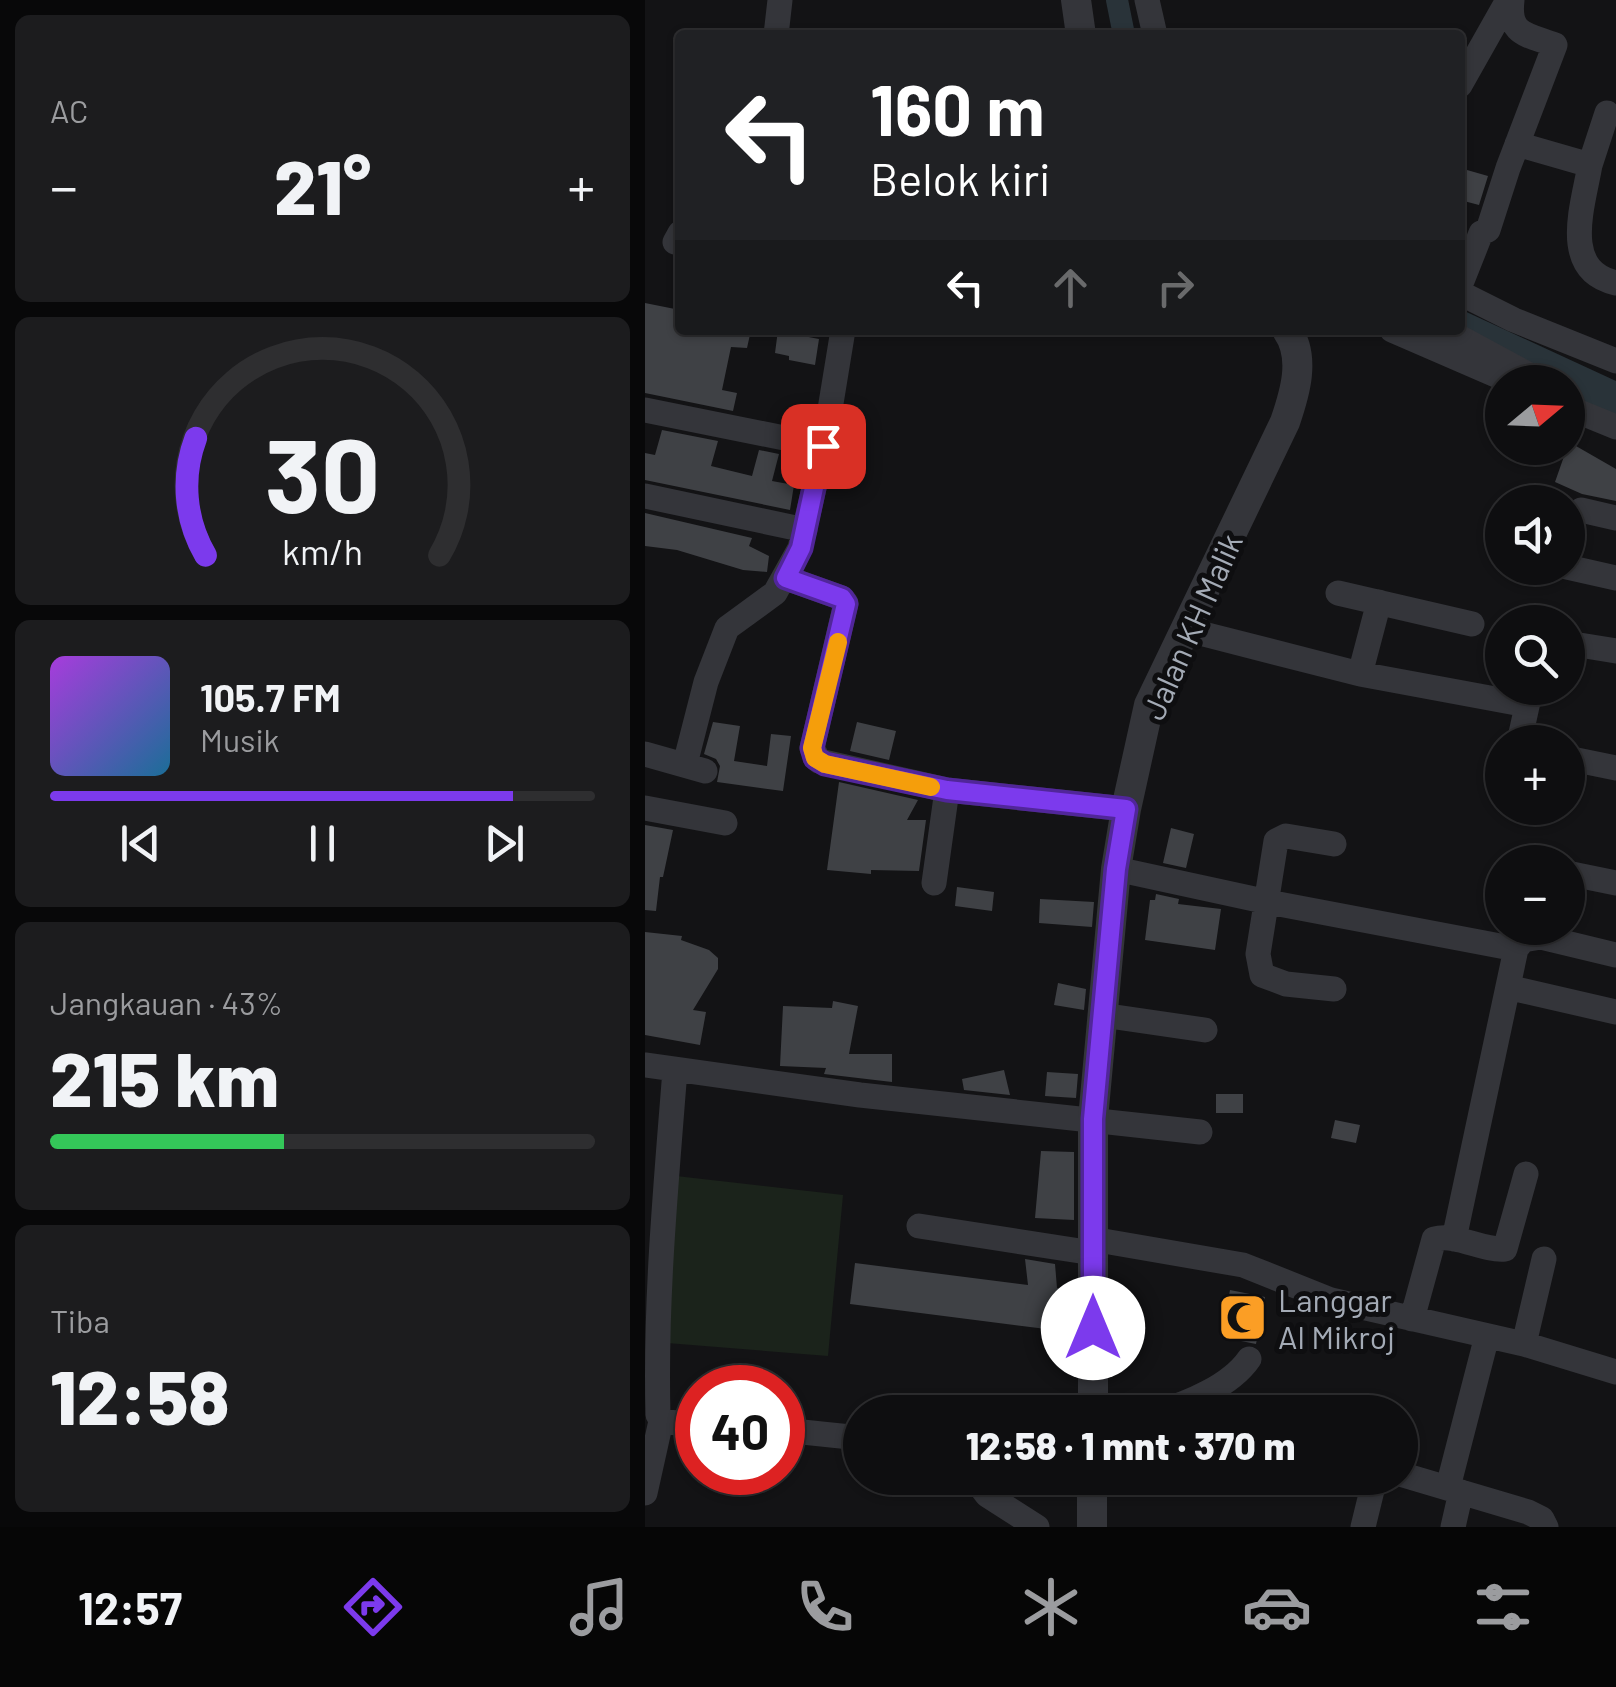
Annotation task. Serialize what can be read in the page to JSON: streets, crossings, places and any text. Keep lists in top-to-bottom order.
{
  "streets": {
    "street": ["Jalan KH Malik"]
  },
  "places": {
    "mosque": ["Langgar Al Mikroj"]
  },
  "north": "right",
  "page": {
    "tile": [
      "AC",
      ["Jangkauan · 43%", "215 km"],
      ["Tiba", "12:58"]
    ],
    "turn": ["160 m", "Belok kiri"],
    "heat": ["−", "21°", "+"],
    "map_buttons": ["+", "−"],
    "song": ["105.7 FM", "Musik"],
    "limit": "40",
    "trip": "12:58 · 1 mnt · 370 m",
    "tabs": "12:57",
    "gauge": ["30", "km/h"]
  }
}
